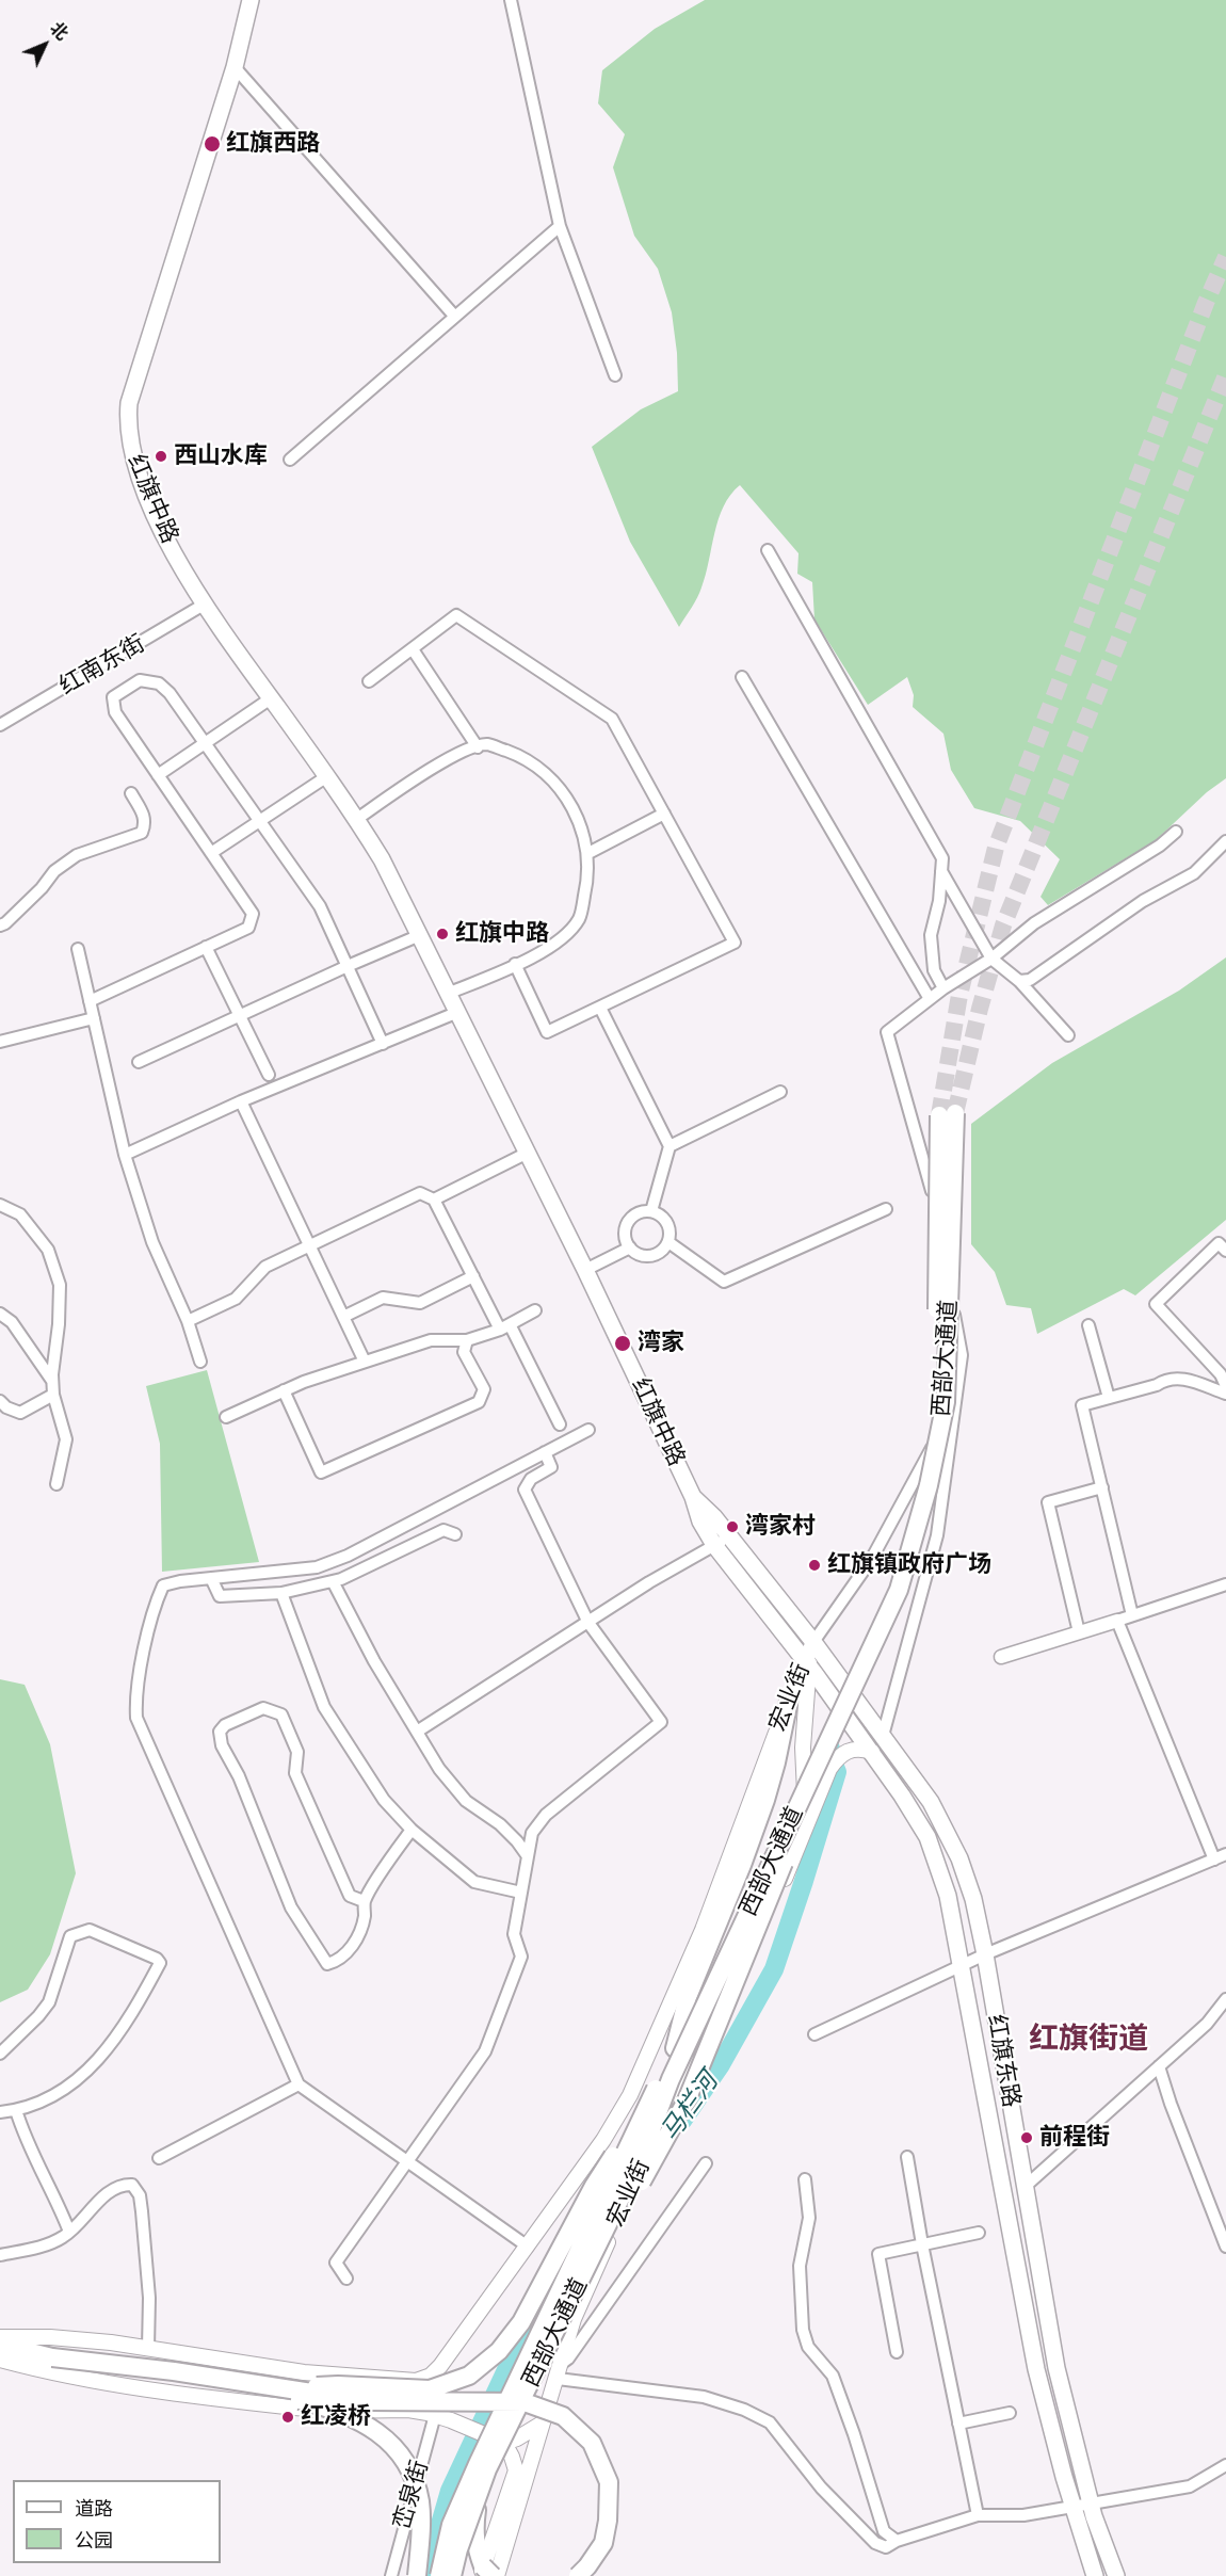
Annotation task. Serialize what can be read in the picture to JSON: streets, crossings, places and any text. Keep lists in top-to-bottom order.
{
  "streets": {
    "highway": ["西部大通道"],
    "main road": ["红旗中路", "宏业街", "红旗东路"],
    "street": ["红南东街", "峦泉街"]
  },
  "crossings": [
    ["红旗中路", "红南东街"],
    ["红旗中路", "宏业街"],
    ["红旗中路", "红旗东路"],
    ["宏业街", "红旗东路"]
  ],
  "districts": ["红旗街道"],
  "water": ["马栏河"],
  "places": [
    "红旗西路",
    "西山水库",
    "红旗中路",
    "湾家",
    "湾家村",
    "红旗镇政府广场",
    "前程街",
    "红凌桥"
  ],
  "legend": ["道路", "公园"],
  "north": "top right"
}
